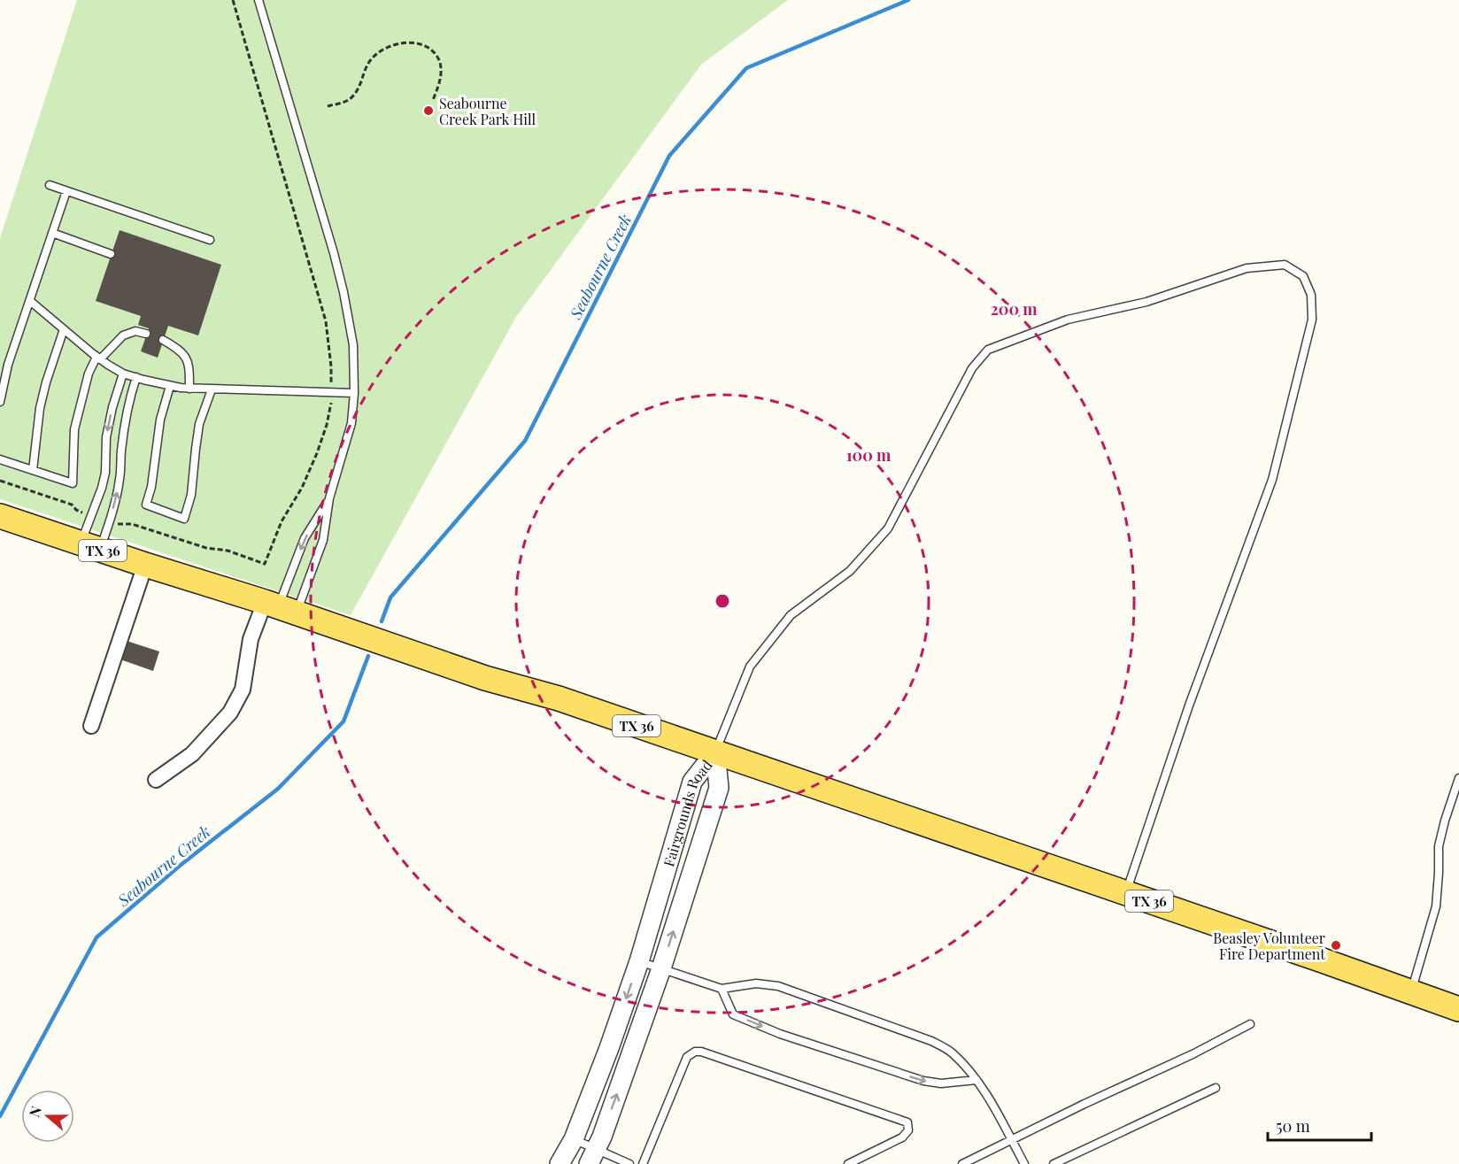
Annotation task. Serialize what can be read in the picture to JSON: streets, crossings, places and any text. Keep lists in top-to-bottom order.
{
  "streets": {
    "main road": ["TX 36"],
    "street": ["Fairgrounds Road"]
  },
  "crossings": [
    ["TX 36", "Fairgrounds Road"]
  ],
  "water": ["Seabourne Creek"],
  "places": ["Seabourne Creek Park Hill", "Beasley Volunteer Fire Department"],
  "scale_bar": "50 m",
  "north": "left",
  "rings": ["200 m", "100 m"]
}
